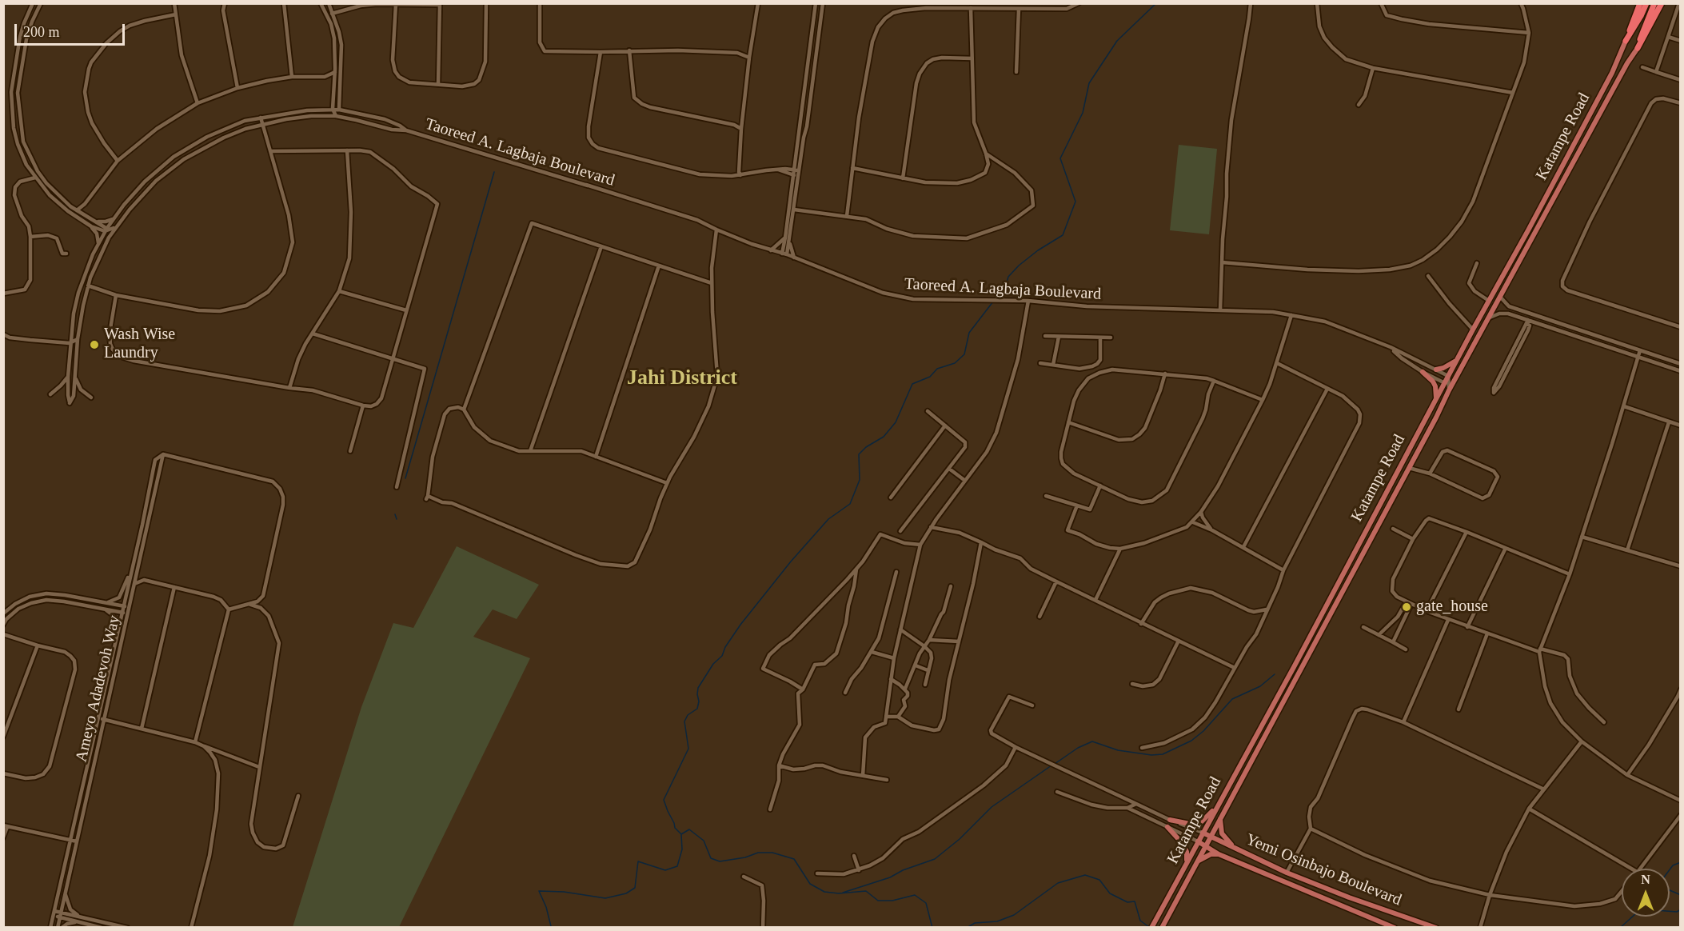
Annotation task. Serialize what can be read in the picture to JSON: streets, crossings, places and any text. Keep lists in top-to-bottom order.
{
  "streets": {
    "main road": ["Katampe Road", "Yemi Osinbajo Boulevard"],
    "street": ["Taoreed A. Lagbaja Boulevard", "Ameyo Adadevoh Way"]
  },
  "crossings": [
    ["Katampe Road", "Taoreed A. Lagbaja Boulevard"],
    ["Katampe Road", "Yemi Osinbajo Boulevard"]
  ],
  "districts": ["Jahi District"],
  "places": ["Wash Wise Laundry", "gate_house"],
  "scale_bar": "200 m",
  "north": "top"
}
